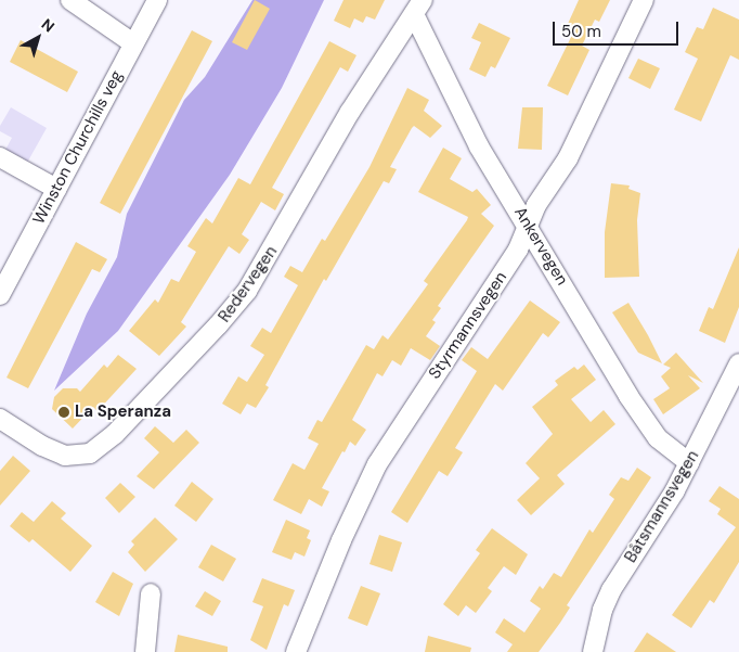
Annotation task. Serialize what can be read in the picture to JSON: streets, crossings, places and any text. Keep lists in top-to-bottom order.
{
  "streets": {
    "street": [
      "Winston Churchills veg",
      "Ankervegen",
      "Redervegen",
      "Styrmannsvegen",
      "Båtsmannsvegen"
    ]
  },
  "crossings": [
    ["Ankervegen", "Redervegen"],
    ["Ankervegen", "Styrmannsvegen"],
    ["Ankervegen", "Båtsmannsvegen"]
  ],
  "places": ["La Speranza"],
  "scale_bar": "50 m",
  "north": "top right"
}
